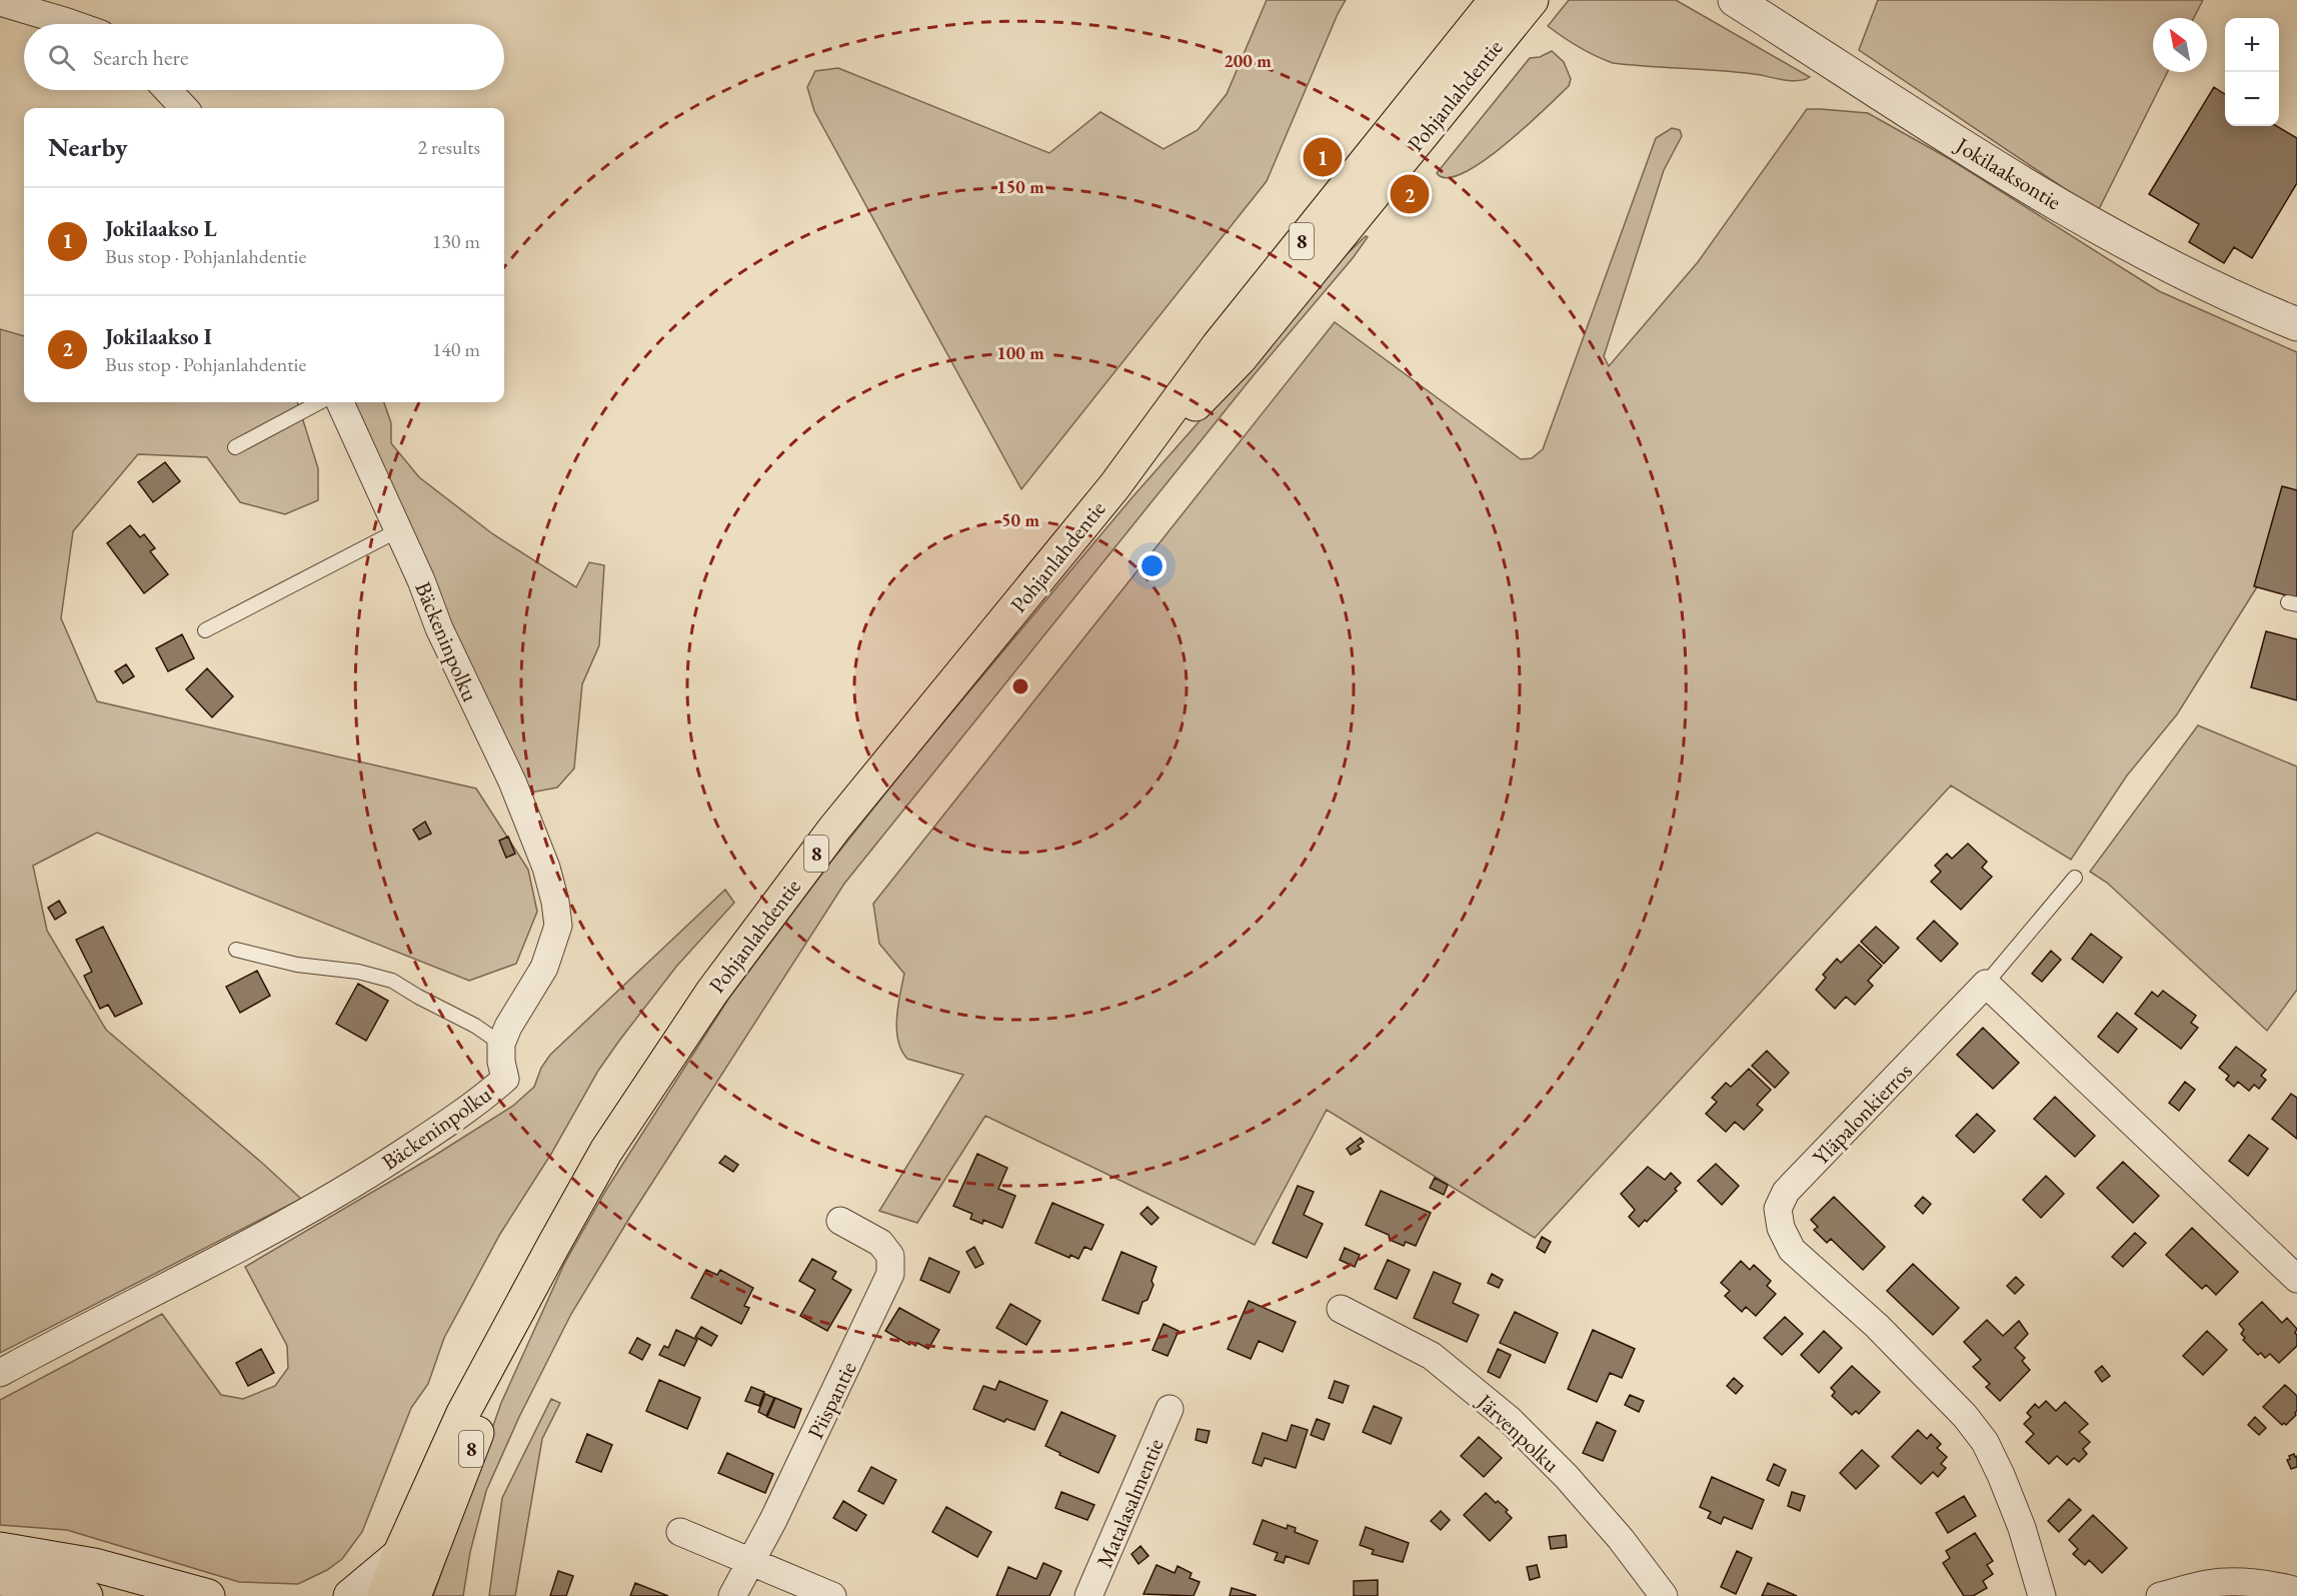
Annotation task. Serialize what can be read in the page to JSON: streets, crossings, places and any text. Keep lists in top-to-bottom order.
{
  "streets": {
    "highway": ["Pohjanlahdentie", "8"],
    "street": [
      "Jokilaaksontie",
      "Bäckeninpolku",
      "Yläpalonkierros",
      "Piispantie",
      "Järvenpolku",
      "Matalasalmentie"
    ]
  },
  "north": "top left",
  "page": {
    "map_buttons": ["+", "−"],
    "search": "Search here",
    "heading": ["Nearby", "2 results"],
    "pins": ["1", "2"],
    "list": [
      {
        "mark": "1",
        "name": "Jokilaakso L",
        "note": "Bus stop · Pohjanlahdentie",
        "value": "130 m"
      },
      {
        "mark": "2",
        "name": "Jokilaakso I",
        "note": "Bus stop · Pohjanlahdentie",
        "value": "140 m"
      }
    ]
  },
  "rings": [
    "200 m",
    "150 m",
    "100 m",
    "50 m"
  ]
}
